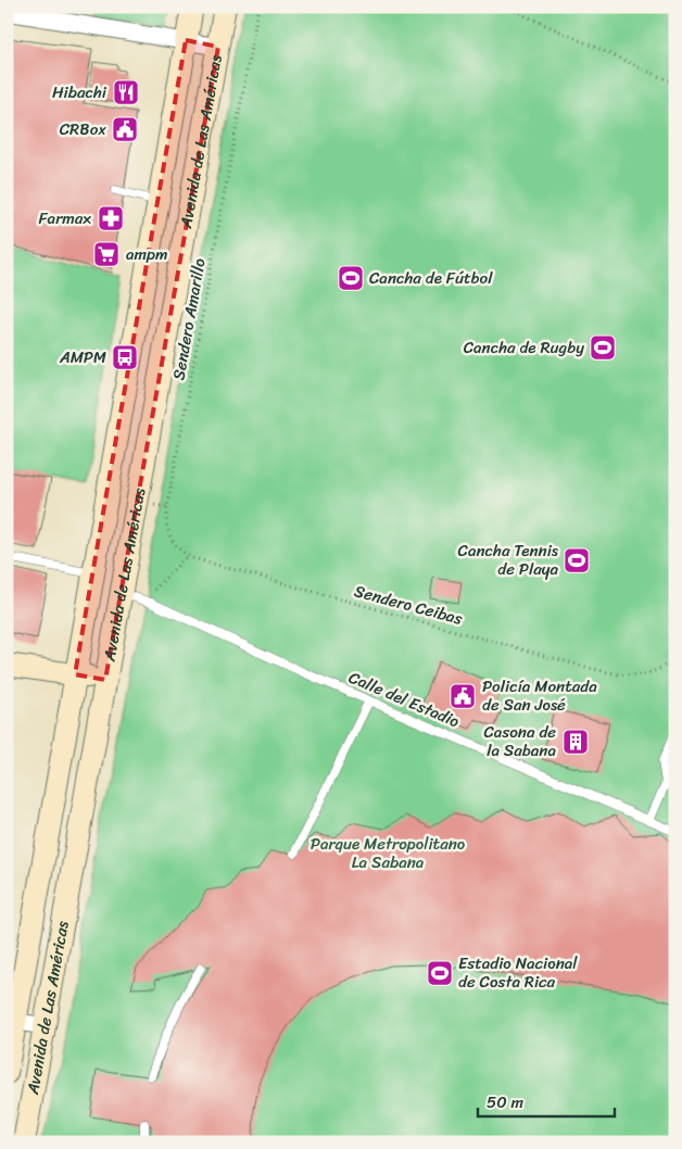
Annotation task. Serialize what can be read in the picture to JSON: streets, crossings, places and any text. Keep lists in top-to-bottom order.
{
  "streets": {
    "main road": ["Avenida de Las Américas"],
    "lane": ["Calle del Estadio"],
    "path": ["Sendero Amarillo", "Sendero Ceibas"]
  },
  "crossings": [
    ["Avenida de Las Américas", "Calle del Estadio"],
    ["Sendero Amarillo", "Sendero Ceibas"]
  ],
  "parks": ["Parque Metropolitano La Sabana"],
  "places": {
    "restaurant": ["Hibachi"],
    "public building": ["CRBox", "Policía Montada de San José"],
    "pharmacy": ["Farmax"],
    "supermarket": ["ampm"],
    "sports": [
      "Cancha de Fútbol",
      "Cancha de Rugby",
      "Cancha Tennis de Playa",
      "Estadio Nacional de Costa Rica"
    ],
    "bus stop": ["AMPM"],
    "building": ["Casona de la Sabana"]
  },
  "scale_bar": "50 m"
}
